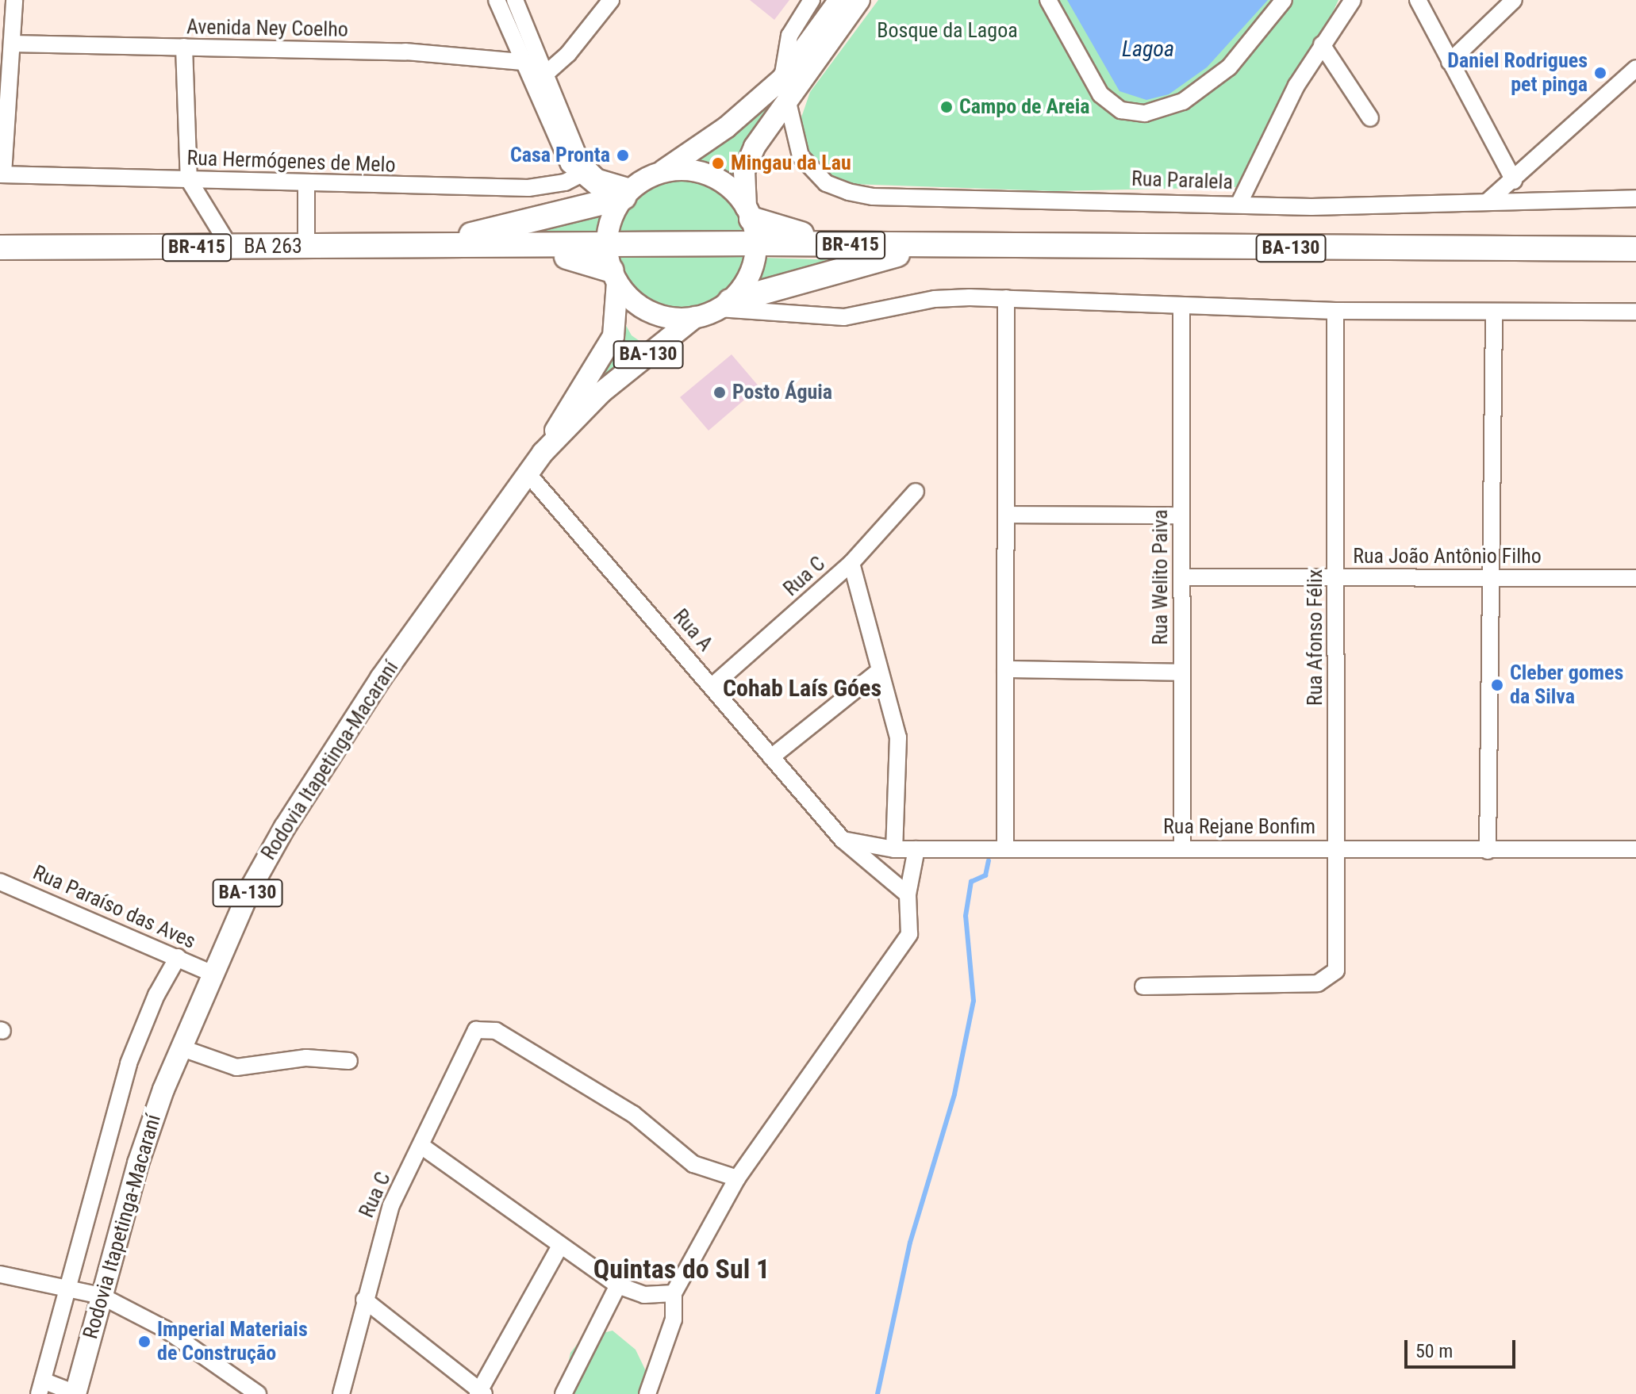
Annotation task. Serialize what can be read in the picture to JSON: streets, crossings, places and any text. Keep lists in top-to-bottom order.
{
  "streets": {
    "highway": ["BR-415", "BA 263", "BA-130"],
    "main road": ["Rodovia Itapetinga-Macaraní"],
    "street": [
      "Avenida Ney Coelho",
      "Rua Hermógenes de Melo",
      "Rua Paralela",
      "Rua João Antônio Filho",
      "Rua C",
      "Rua Welito Paiva",
      "Rua A",
      "Rua Afonso Félix",
      "Rua Rejane Bonfim",
      "Rua Paraíso das Aves"
    ]
  },
  "crossings": [
    ["BR-415", "BA 263"],
    ["BR-415", "BA-130"],
    ["Rua João Antônio Filho", "Rua Welito Paiva"],
    ["Rua João Antônio Filho", "Rua Afonso Félix"],
    ["Rua C", "Rua A"],
    ["Rua Welito Paiva", "Rua Rejane Bonfim"],
    ["Rua A", "Rodovia Itapetinga-Macaraní"],
    ["Rua A", "Rua Rejane Bonfim"],
    ["Rua Afonso Félix", "Rua Rejane Bonfim"],
    ["Rodovia Itapetinga-Macaraní", "Rua Paraíso das Aves"]
  ],
  "districts": ["Cohab Laís Góes", "Quintas do Sul 1"],
  "water": ["Lagoa"],
  "parks": ["Bosque da Lagoa"],
  "places": [
    "Daniel Rodrigues pet pinga",
    "Campo de Areia",
    "Casa Pronta",
    "Mingau da Lau",
    "Posto Águia",
    "Cleber gomes da Silva",
    "Imperial Materiais de Construção"
  ],
  "scale_bar": "50 m"
}
